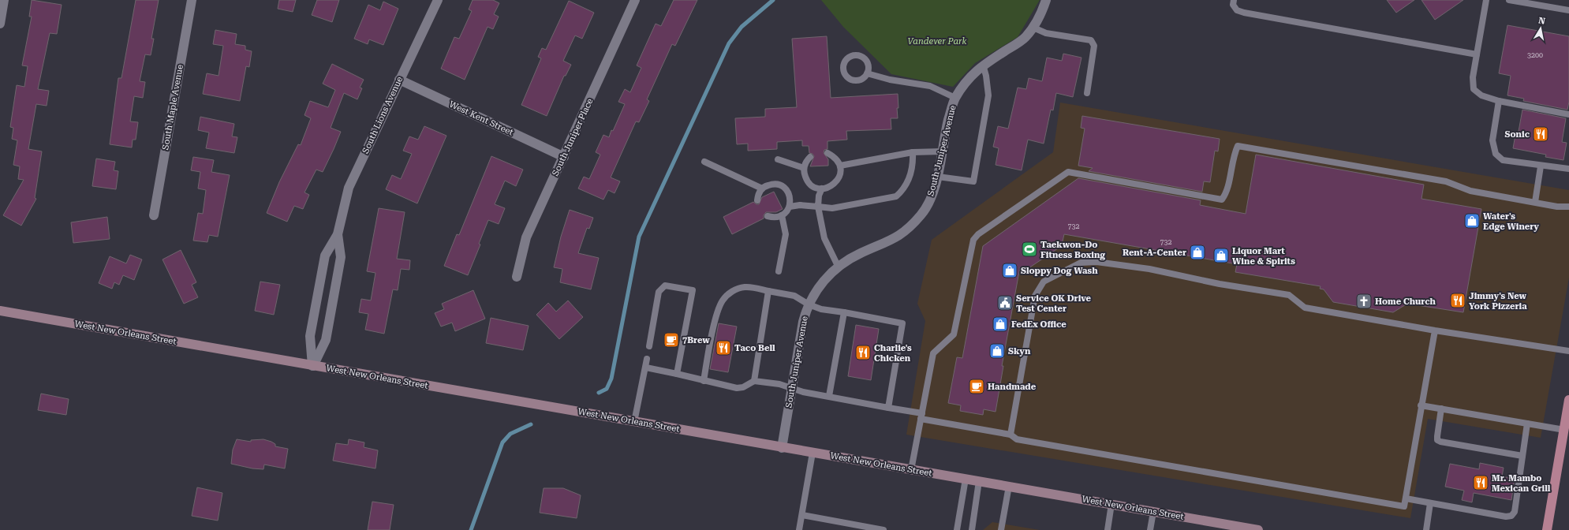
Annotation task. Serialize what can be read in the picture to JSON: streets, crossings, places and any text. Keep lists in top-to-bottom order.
{
  "streets": {
    "main road": ["West New Orleans Street"],
    "street": [
      "South Maple Avenue",
      "South Lions Avenue",
      "West Kent Street",
      "South Juniper Place",
      "South Juniper Avenue"
    ]
  },
  "crossings": [
    ["South Lions Avenue", "West Kent Street"],
    ["South Lions Avenue", "West New Orleans Street"],
    ["West Kent Street", "South Juniper Place"],
    ["South Juniper Avenue", "West New Orleans Street"]
  ],
  "parks": ["Vandever Park"],
  "places": {
    "restaurant": [
      "Sonic",
      "Jimmy's New York Pizzeria",
      "Taco Bell",
      "Charlie's Chicken",
      "Mr. Mambo Mexican Grill"
    ],
    "shop": [
      "Water's Edge Winery",
      "Rent-A-Center",
      "Liquor Mart Wine & Spirits",
      "Sloppy Dog Wash",
      "FedEx Office",
      "Skyn"
    ],
    "sports": ["Taekwon-Do Fitness Boxing"],
    "church": ["Home Church"],
    "public building": ["Service OK Drive Test Center"],
    "cafe": ["7Brew", "Handmade"]
  },
  "house_numbers": ["3200", "732", "732"],
  "north": "top"
}
